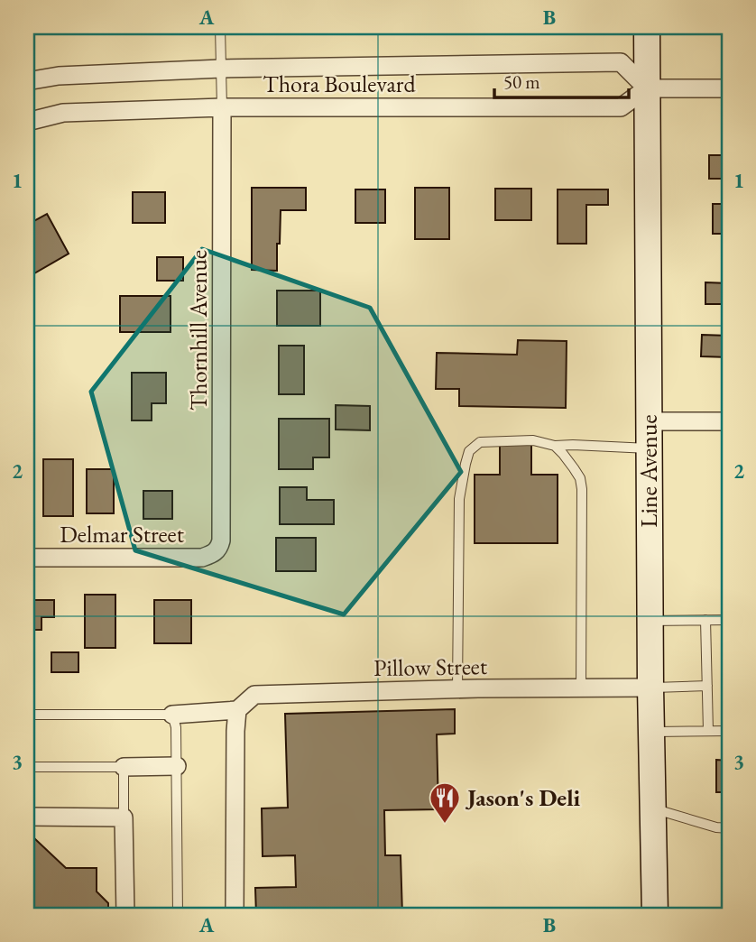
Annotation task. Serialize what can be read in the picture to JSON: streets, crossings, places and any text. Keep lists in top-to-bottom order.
{
  "streets": {
    "main road": ["Line Avenue"],
    "street": [
      "Thora Boulevard",
      "Thornhill Avenue",
      "Delmar Street",
      "Pillow Street"
    ]
  },
  "crossings": [
    ["Thora Boulevard", "Thornhill Avenue"],
    ["Thora Boulevard", "Line Avenue"],
    ["Thornhill Avenue", "Delmar Street"],
    ["Line Avenue", "Pillow Street"]
  ],
  "places": {
    "restaurant": ["Jason's Deli"]
  },
  "scale_bar": "50 m",
  "grid": {
    "columns": ["A", "B"],
    "rows": ["1", "2", "3"]
  }
}
